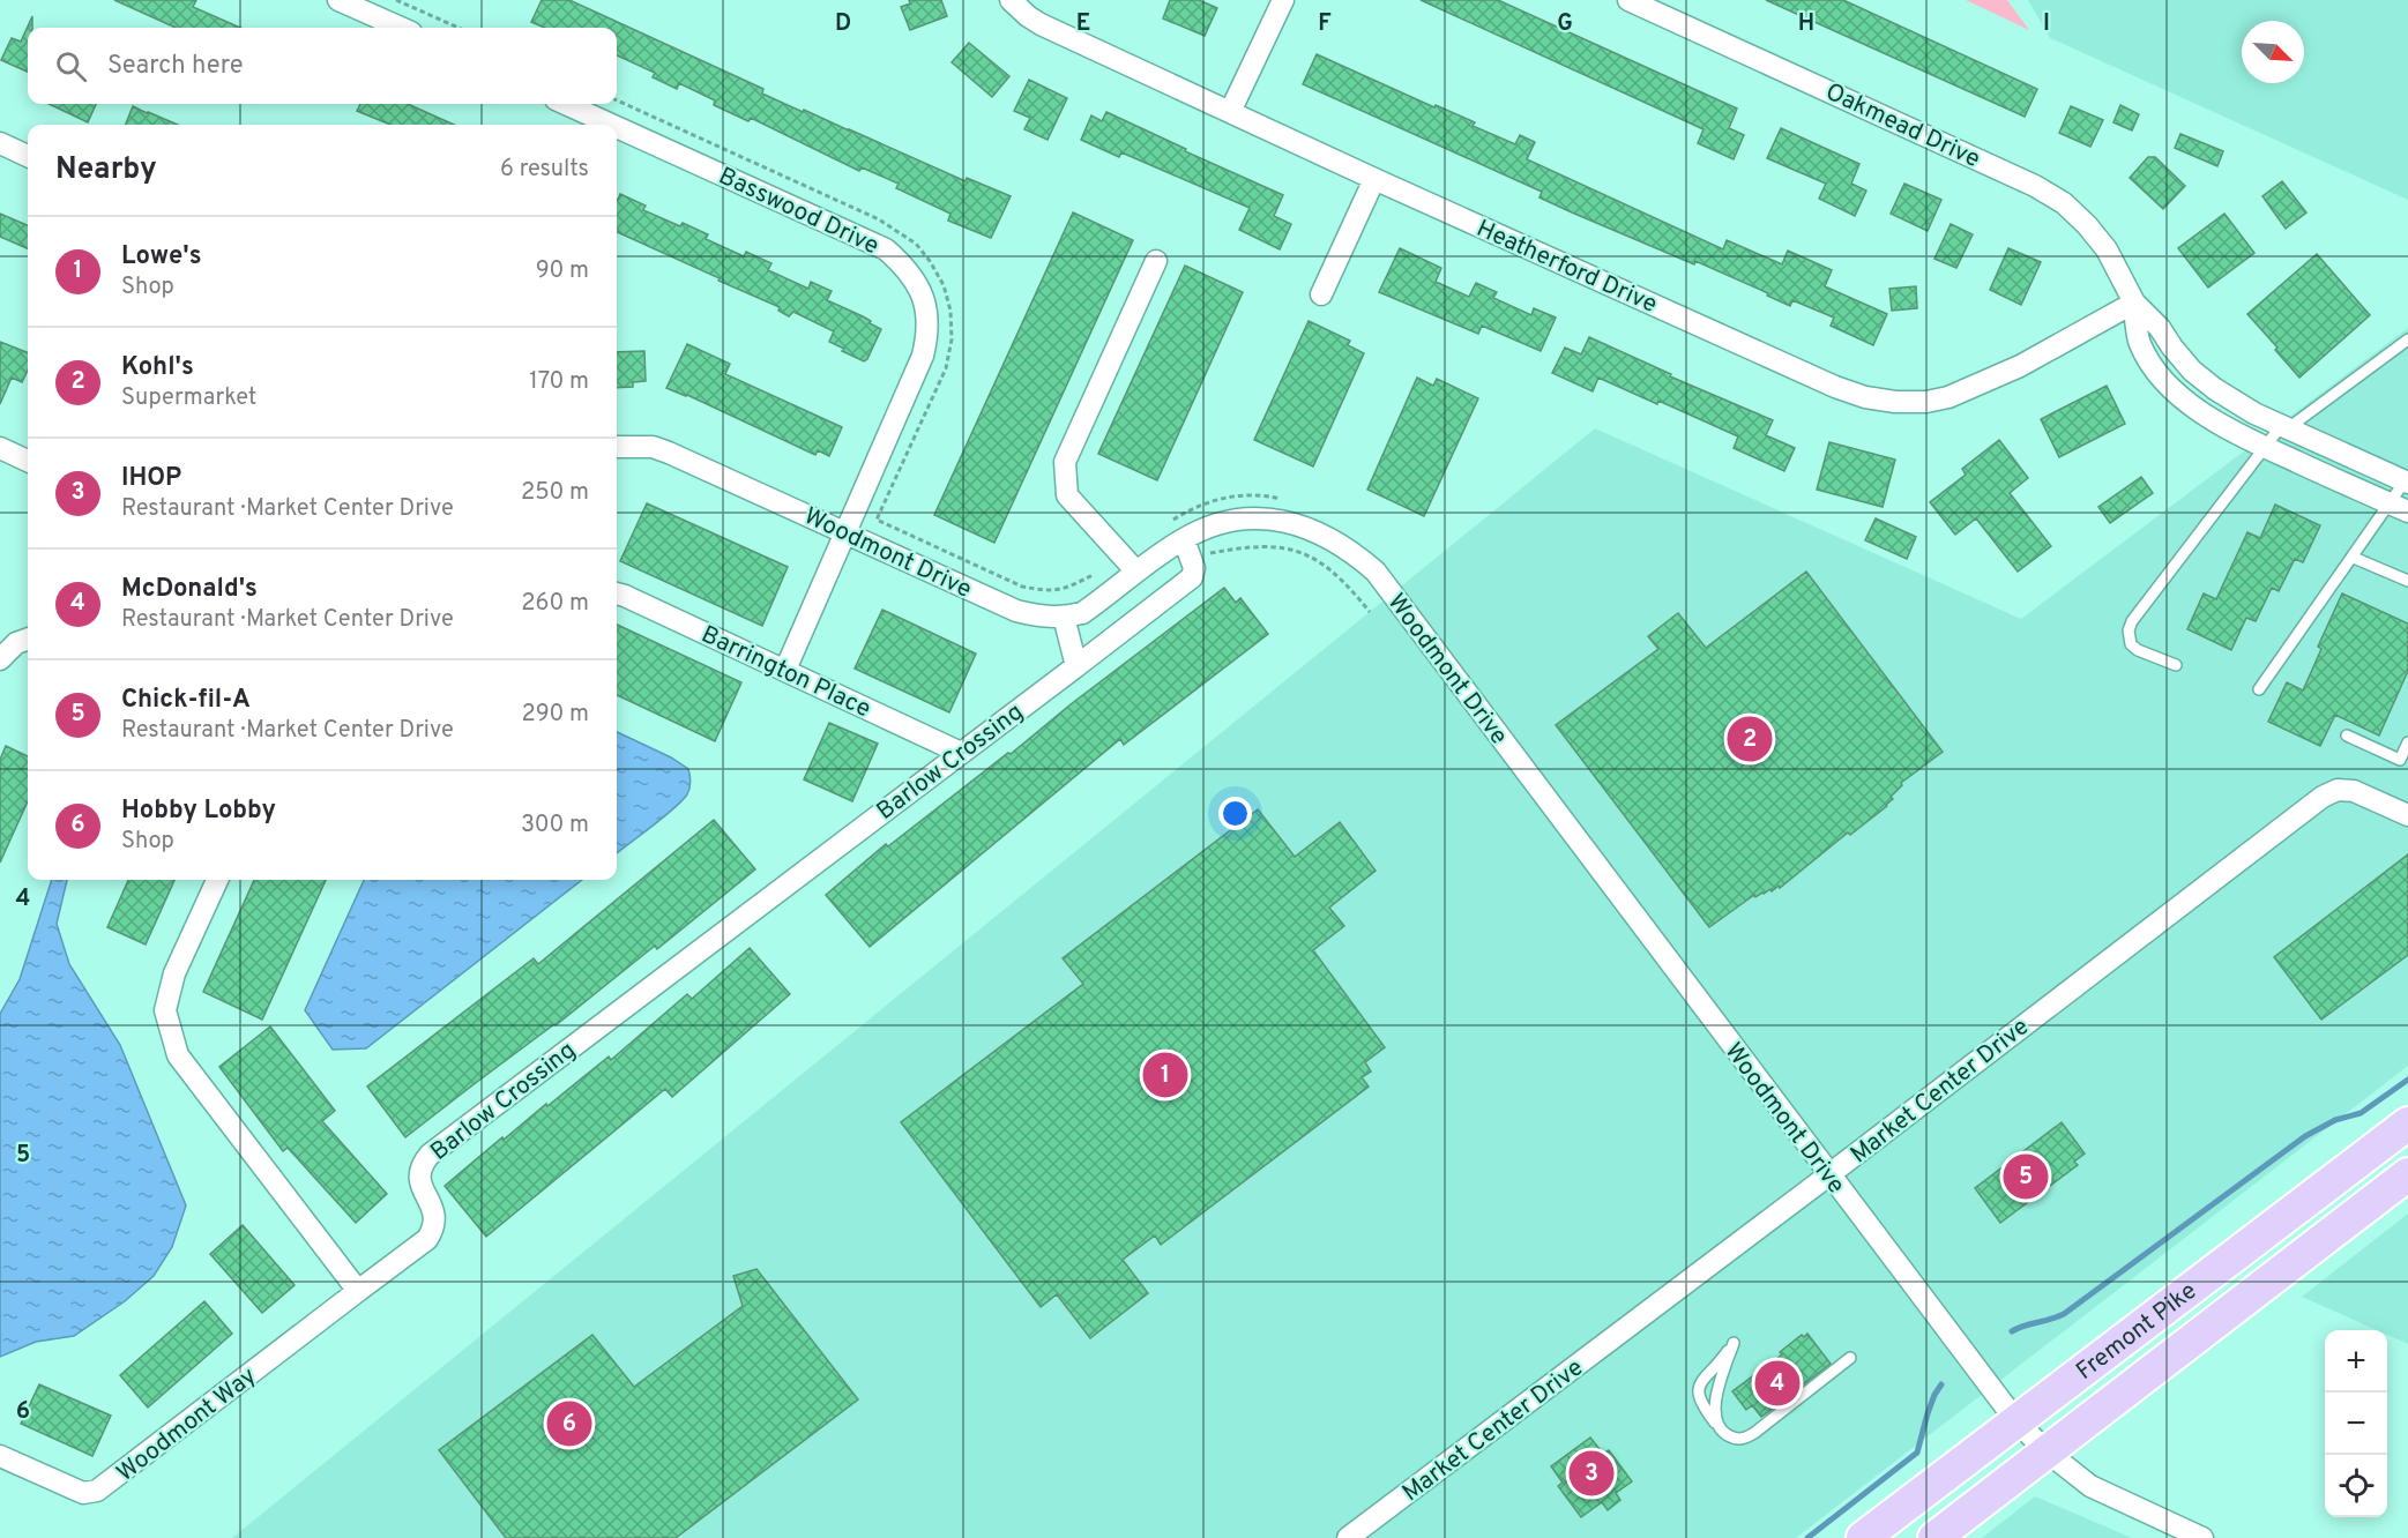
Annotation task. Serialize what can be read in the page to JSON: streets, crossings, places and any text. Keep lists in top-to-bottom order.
{
  "streets": {
    "highway": ["Fremont Pike"],
    "street": [
      "Oakmead Drive",
      "Basswood Drive",
      "Heatherford Drive",
      "Woodmont Drive",
      "Barrington Place",
      "Barlow Crossing",
      "Market Center Drive",
      "Woodmont Way"
    ]
  },
  "crossings": [
    ["Oakmead Drive", "Heatherford Drive"],
    ["Basswood Drive", "Woodmont Drive"],
    ["Basswood Drive", "Barrington Place"],
    ["Woodmont Drive", "Barlow Crossing"],
    ["Woodmont Drive", "Market Center Drive"],
    ["Woodmont Drive", "Fremont Pike"],
    ["Barrington Place", "Barlow Crossing"],
    ["Barlow Crossing", "Woodmont Way"]
  ],
  "north": "bottom right",
  "page": {
    "search": "Search here",
    "heading": ["Nearby", "6 results"],
    "list": [
      {
        "mark": "1",
        "name": "Lowe's",
        "note": "Shop",
        "value": "90 m"
      },
      {
        "mark": "2",
        "name": "Kohl's",
        "note": "Supermarket",
        "value": "170 m"
      },
      {
        "mark": "3",
        "name": "IHOP",
        "note": "Restaurant · Market Center Drive",
        "value": "250 m"
      },
      {
        "mark": "4",
        "name": "McDonald's",
        "note": "Restaurant · Market Center Drive",
        "value": "260 m"
      },
      {
        "mark": "5",
        "name": "Chick-fil-A",
        "note": "Restaurant · Market Center Drive",
        "value": "290 m"
      },
      {
        "mark": "6",
        "name": "Hobby Lobby",
        "note": "Shop",
        "value": "300 m"
      }
    ],
    "pins": [
      "2",
      "1",
      "5",
      "4",
      "6",
      "3"
    ],
    "map_buttons": ["+", "−"]
  },
  "grid": {
    "columns": [
      "D",
      "E",
      "F",
      "G",
      "H",
      "I"
    ],
    "rows": ["4", "5", "6"]
  }
}
